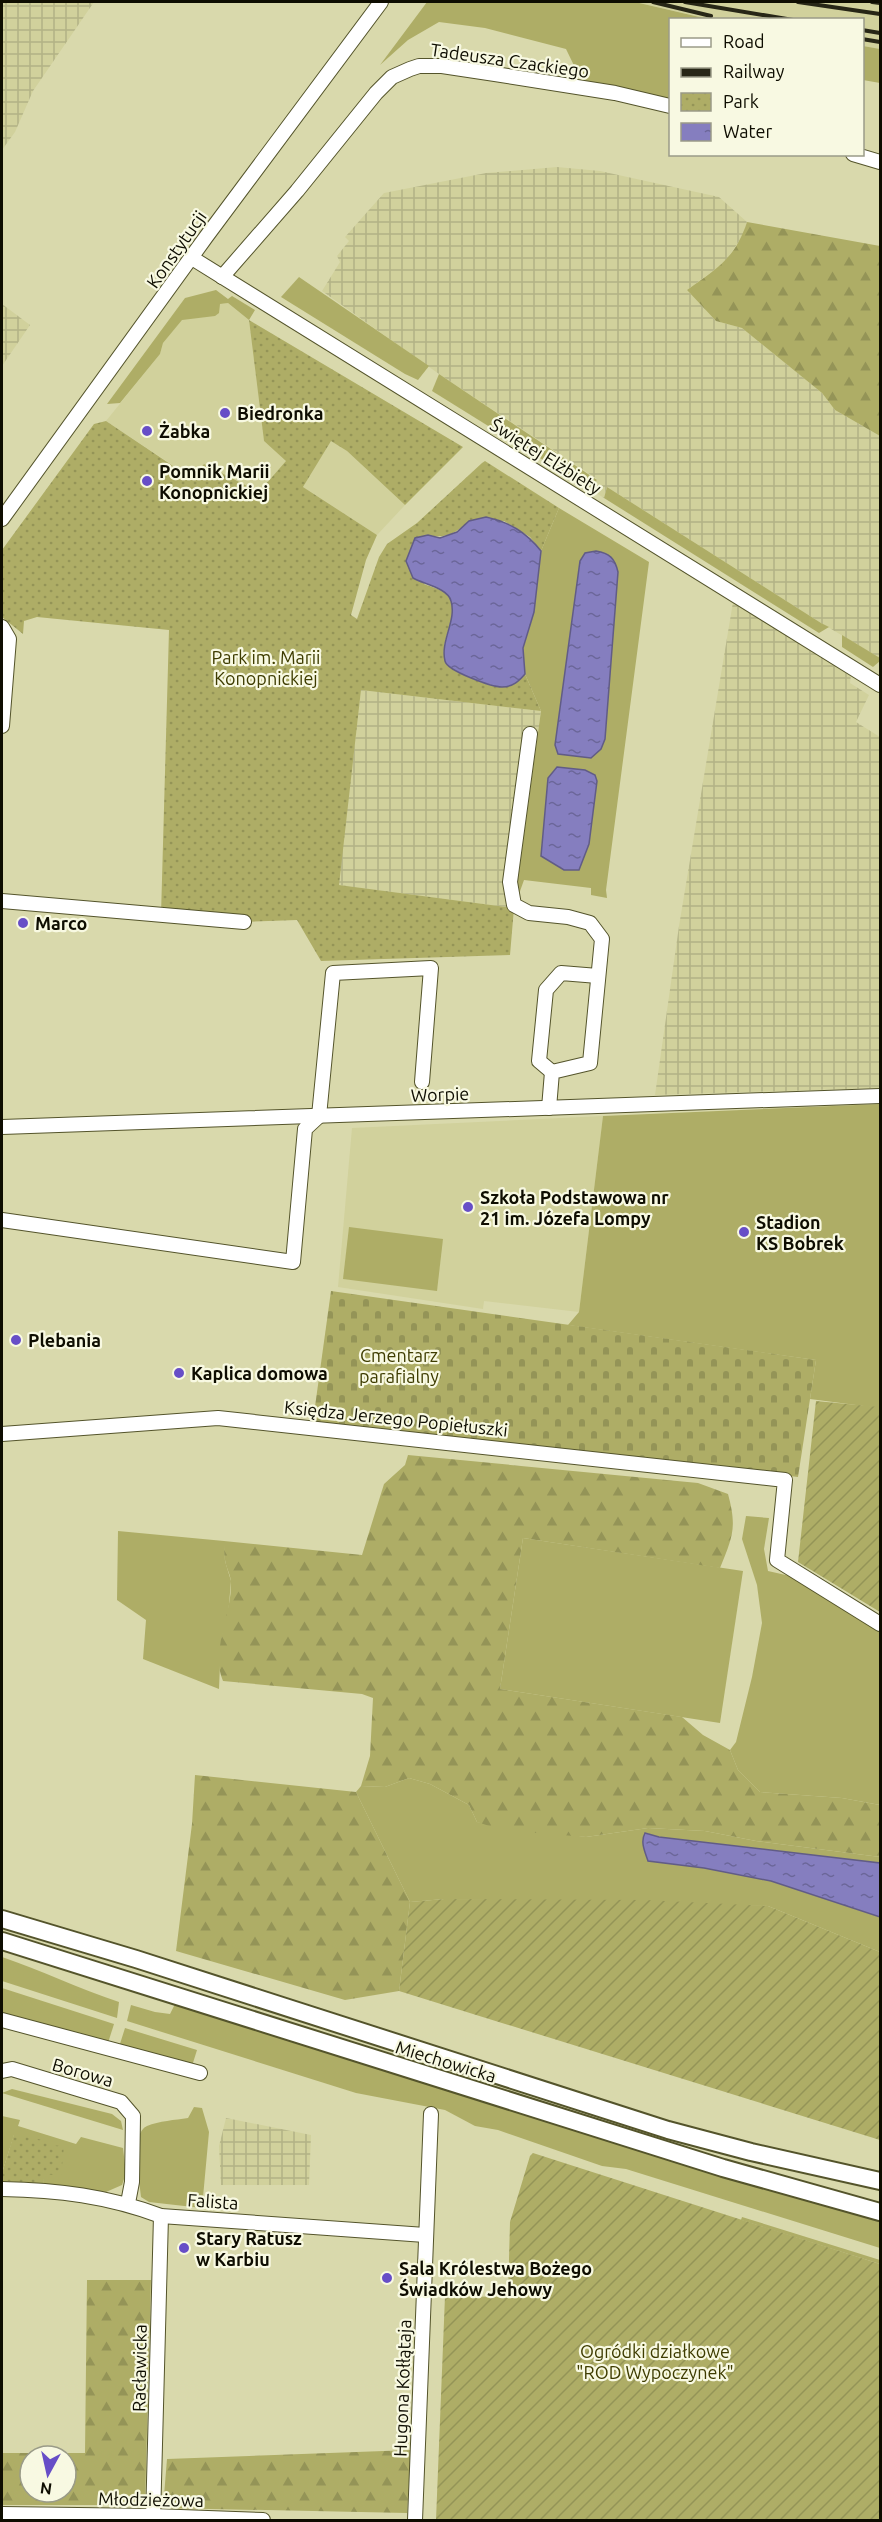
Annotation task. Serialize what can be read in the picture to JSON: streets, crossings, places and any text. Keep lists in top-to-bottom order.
{
  "streets": {
    "main road": ["Miechowicka"],
    "street": [
      "Tadeusza Czackiego",
      "Konstytucji",
      "Świętej Elżbiety",
      "Worpie",
      "Księdza Jerzego Popiełuszki",
      "Borowa",
      "Falista",
      "Racławicka",
      "Hugona Kołłątaja",
      "Młodzieżowa"
    ]
  },
  "crossings": [
    ["Tadeusza Czackiego", "Świętej Elżbiety"],
    ["Konstytucji", "Świętej Elżbiety"],
    ["Borowa", "Falista"],
    ["Falista", "Racławicka"],
    ["Falista", "Hugona Kołłątaja"],
    ["Racławicka", "Młodzieżowa"]
  ],
  "parks": ["Park im. Marii Konopnickiej", "Cmentarz parafialny", "Ogródki działkowe \"ROD Wypoczynek\""],
  "places": [
    "Biedronka",
    "Żabka",
    "Pomnik Marii Konopnickiej",
    "Marco",
    "Szkoła Podstawowa nr 21 im. Józefa Lompy",
    "Stadion KS Bobrek",
    "Plebania",
    "Kaplica domowa",
    "Stary Ratusz w Karbiu",
    "Sala Królestwa Bożego Świadków Jehowy"
  ],
  "legend": [
    "Road",
    "Railway",
    "Park",
    "Water"
  ],
  "north": "bottom"
}
